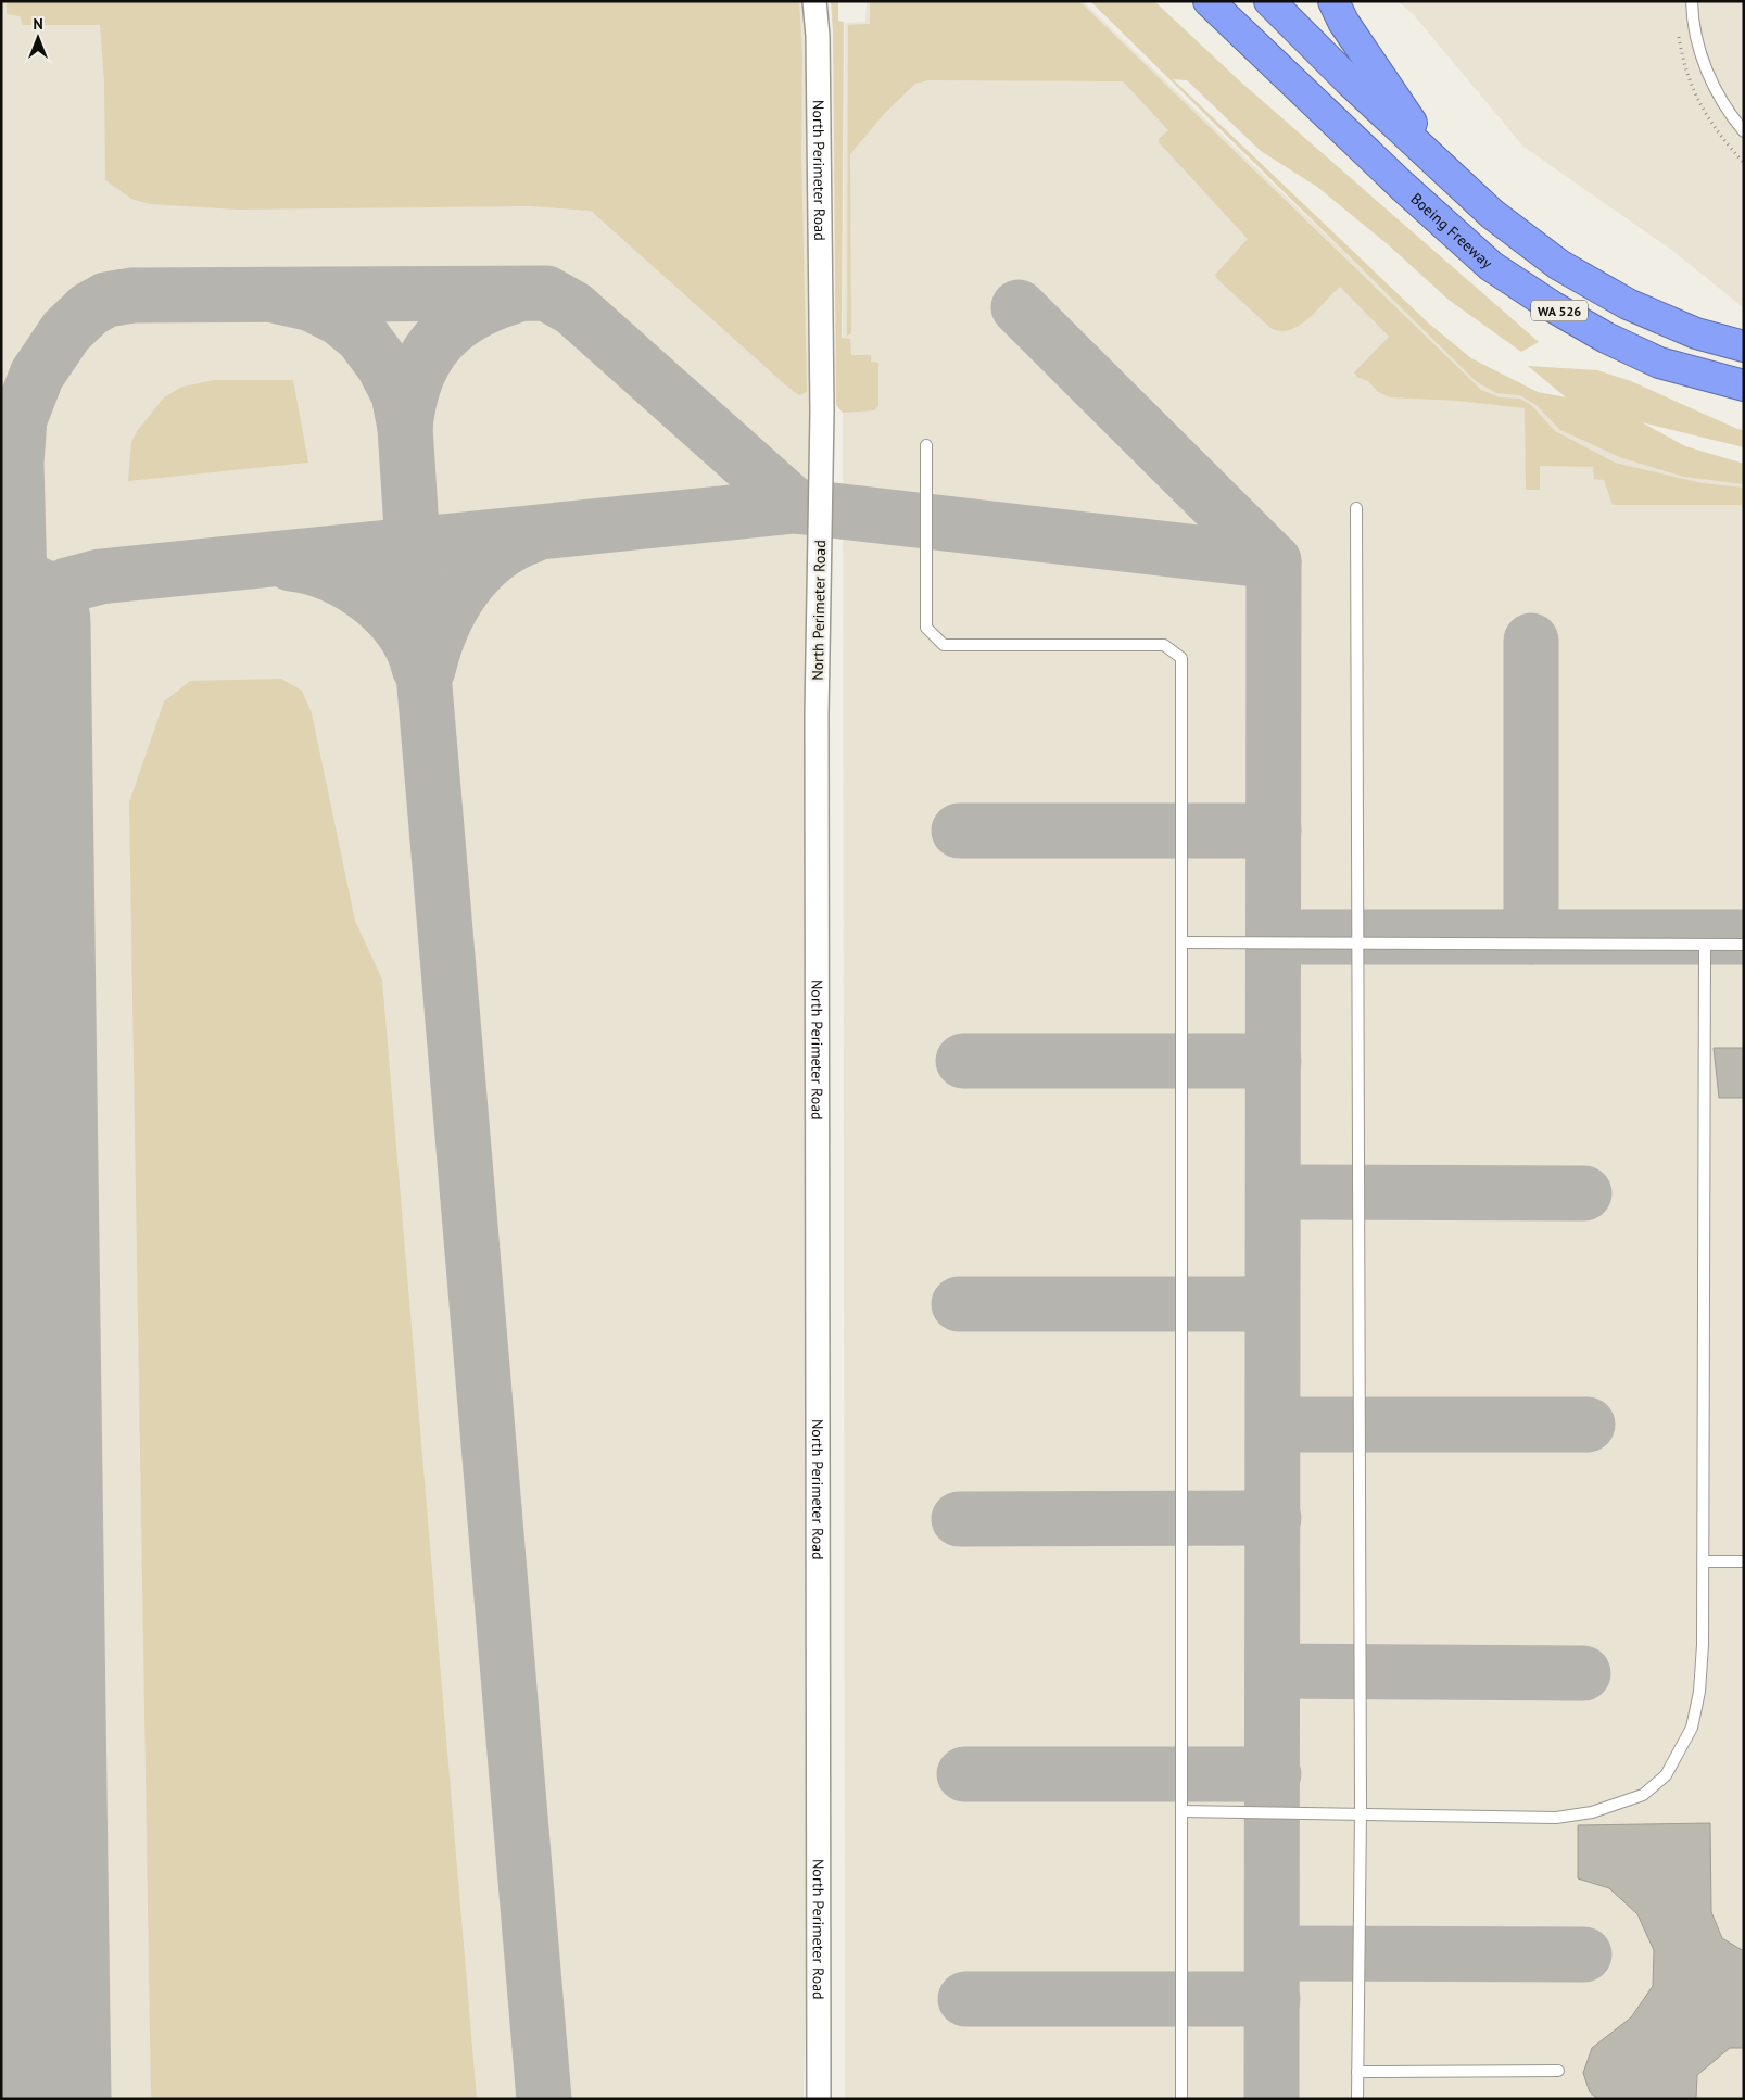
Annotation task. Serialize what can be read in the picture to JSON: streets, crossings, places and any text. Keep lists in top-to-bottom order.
{
  "streets": {
    "highway": ["Boeing Freeway", "WA 526"],
    "street": ["North Perimeter Road"]
  },
  "north": "top"
}
